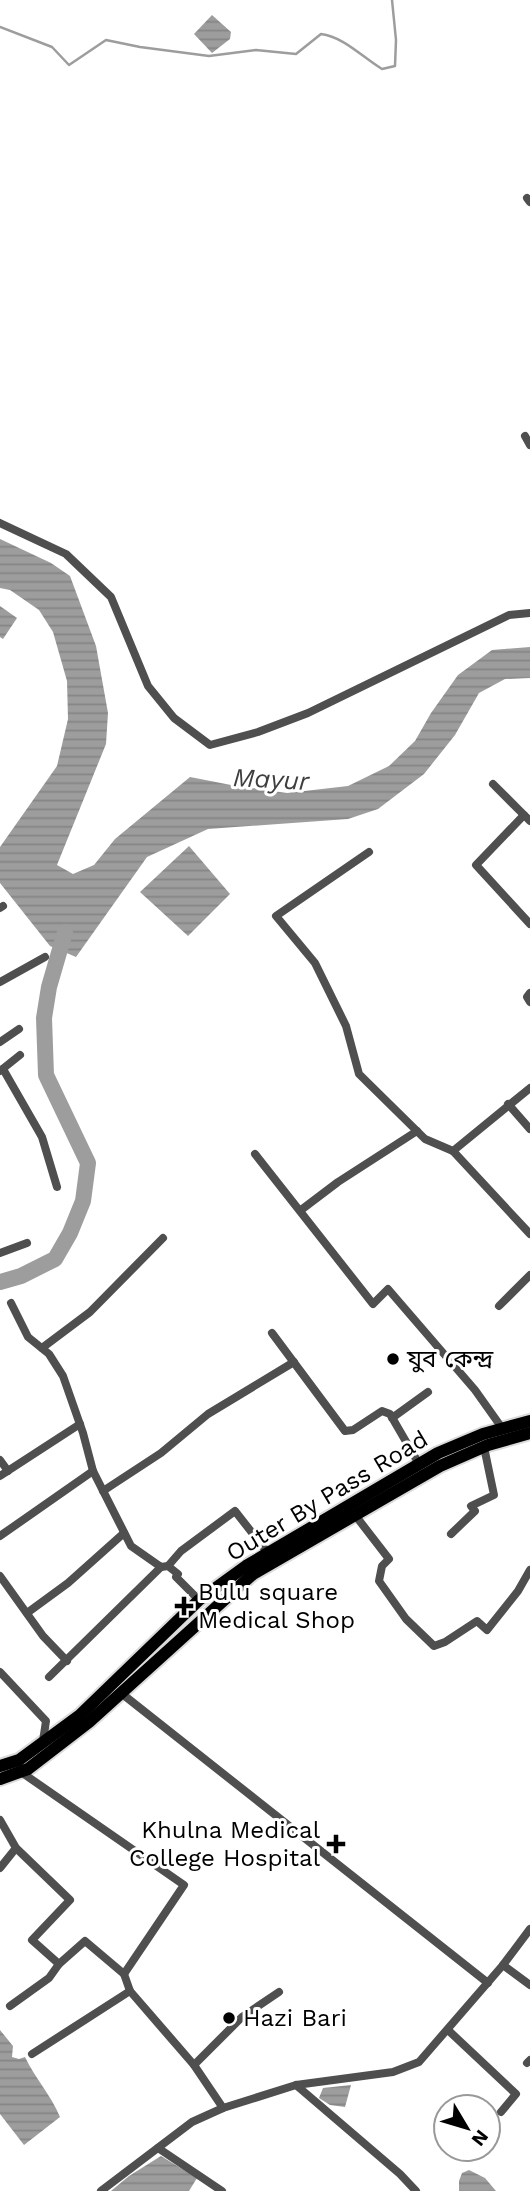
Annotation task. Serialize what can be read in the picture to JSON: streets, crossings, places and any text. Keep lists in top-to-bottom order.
{
  "streets": {
    "main road": ["Outer By Pass Road"]
  },
  "water": ["Mayur"],
  "places": {
    "other": ["যুব কেন্দ্র", "Hazi Bari"],
    "health": ["Bulu square Medical Shop", "Khulna Medical College Hospital"]
  },
  "north": "bottom right"
}
